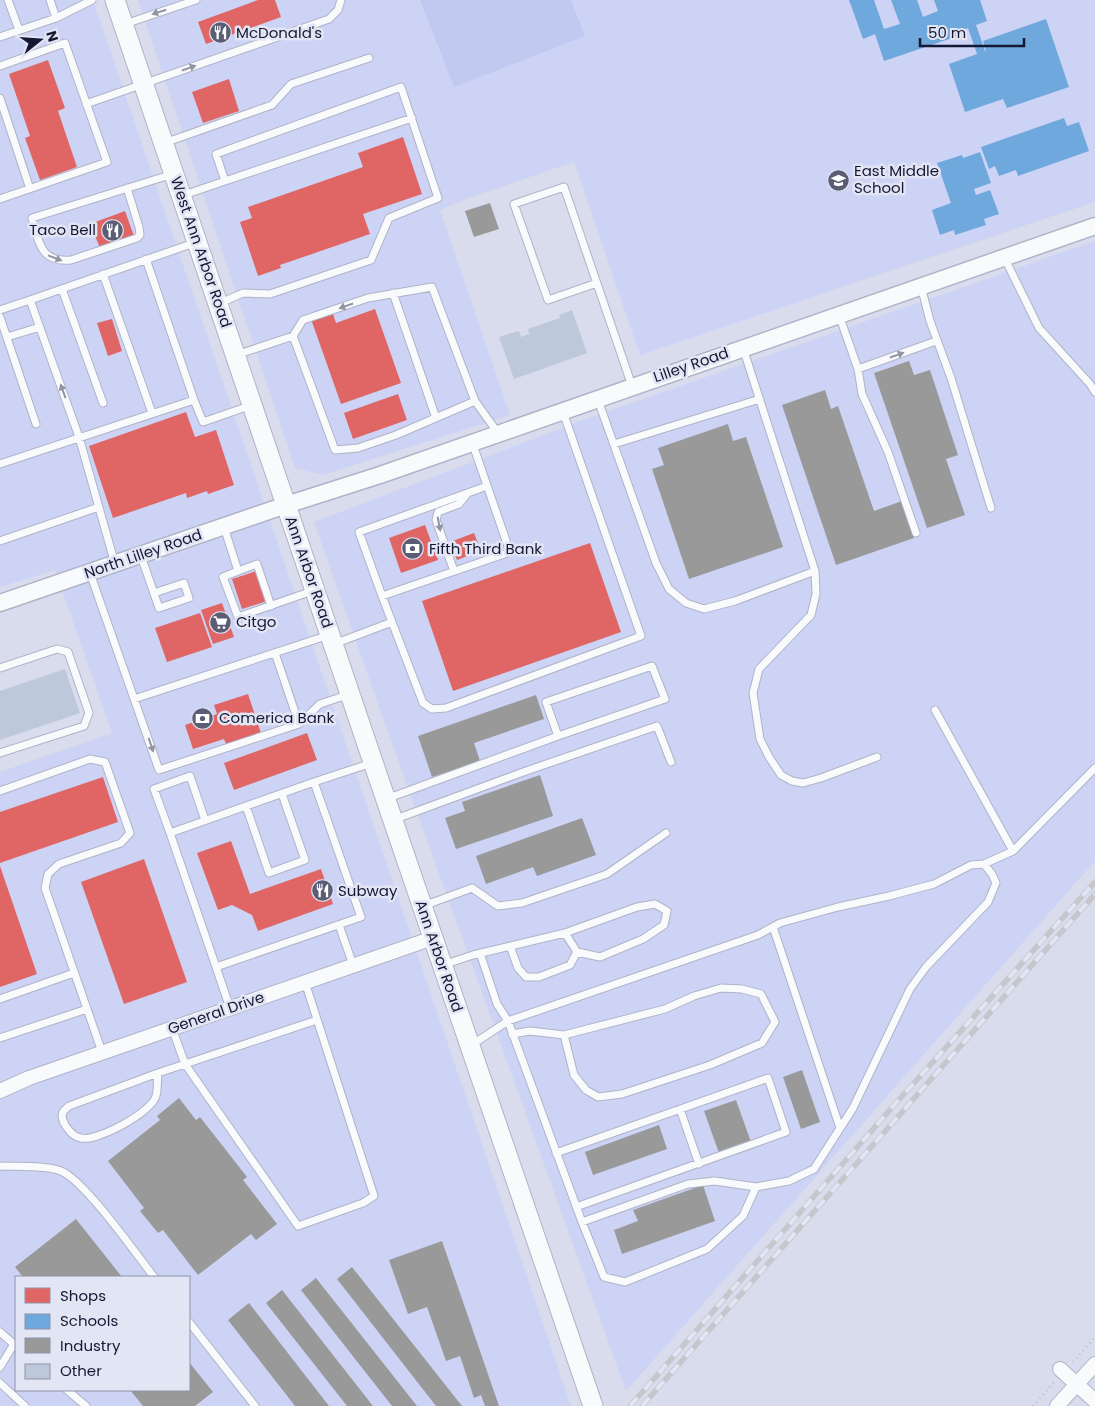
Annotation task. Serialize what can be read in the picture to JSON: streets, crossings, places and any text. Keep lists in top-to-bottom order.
{
  "streets": {
    "main road": ["West Ann Arbor Road", "Ann Arbor Road"],
    "street": ["Lilley Road", "North Lilley Road", "General Drive"]
  },
  "crossings": [
    ["West Ann Arbor Road", "Lilley Road"],
    ["West Ann Arbor Road", "North Lilley Road"],
    ["West Ann Arbor Road", "Ann Arbor Road"],
    ["Lilley Road", "North Lilley Road"],
    ["Lilley Road", "Ann Arbor Road"],
    ["North Lilley Road", "Ann Arbor Road"],
    ["Ann Arbor Road", "General Drive"]
  ],
  "places": {
    "restaurant": ["McDonald's", "Taco Bell", "Subway"],
    "school or university": ["East Middle School"],
    "bank": ["Fifth Third Bank", "Comerica Bank"],
    "supermarket": ["Citgo"]
  },
  "legend": [
    "Shops",
    "Schools",
    "Industry",
    "Other"
  ],
  "scale_bar": "50 m",
  "north": "right"
}
